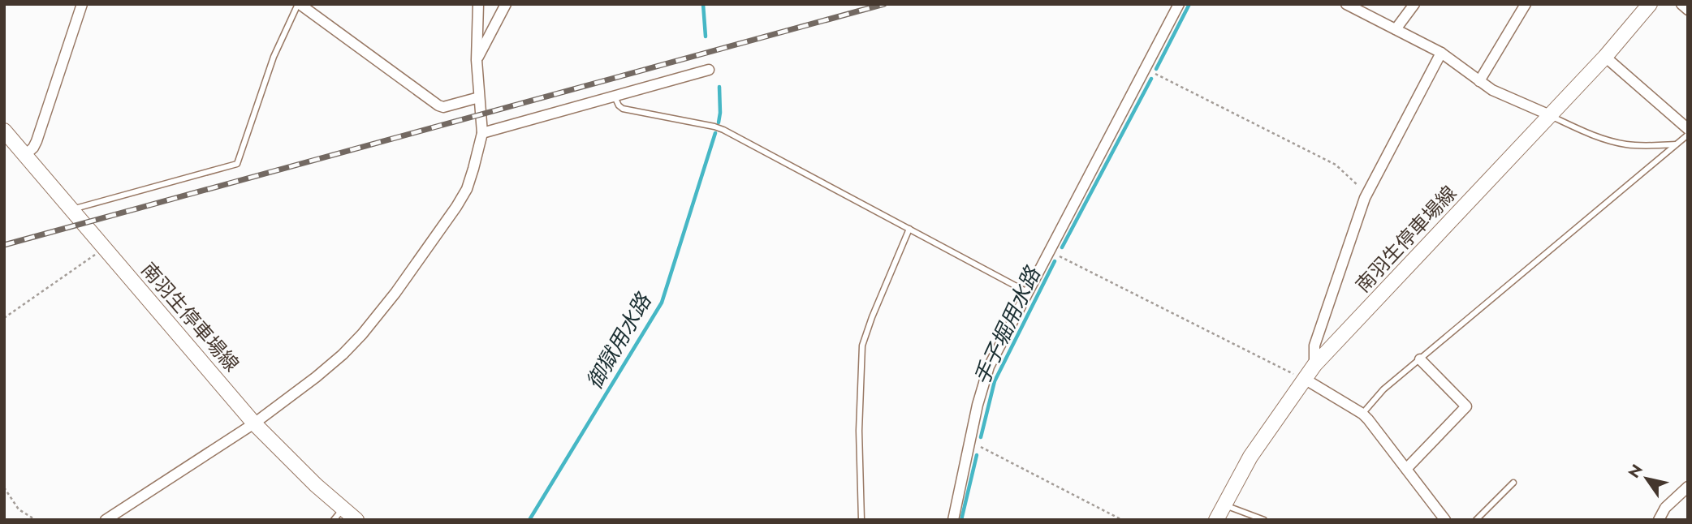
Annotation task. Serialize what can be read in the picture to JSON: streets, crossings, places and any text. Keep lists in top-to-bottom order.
{
  "streets": {
    "main road": ["南羽生停車場線"]
  },
  "water": ["手子堀用水路", "御獄用水路"],
  "north": "top left"
}
